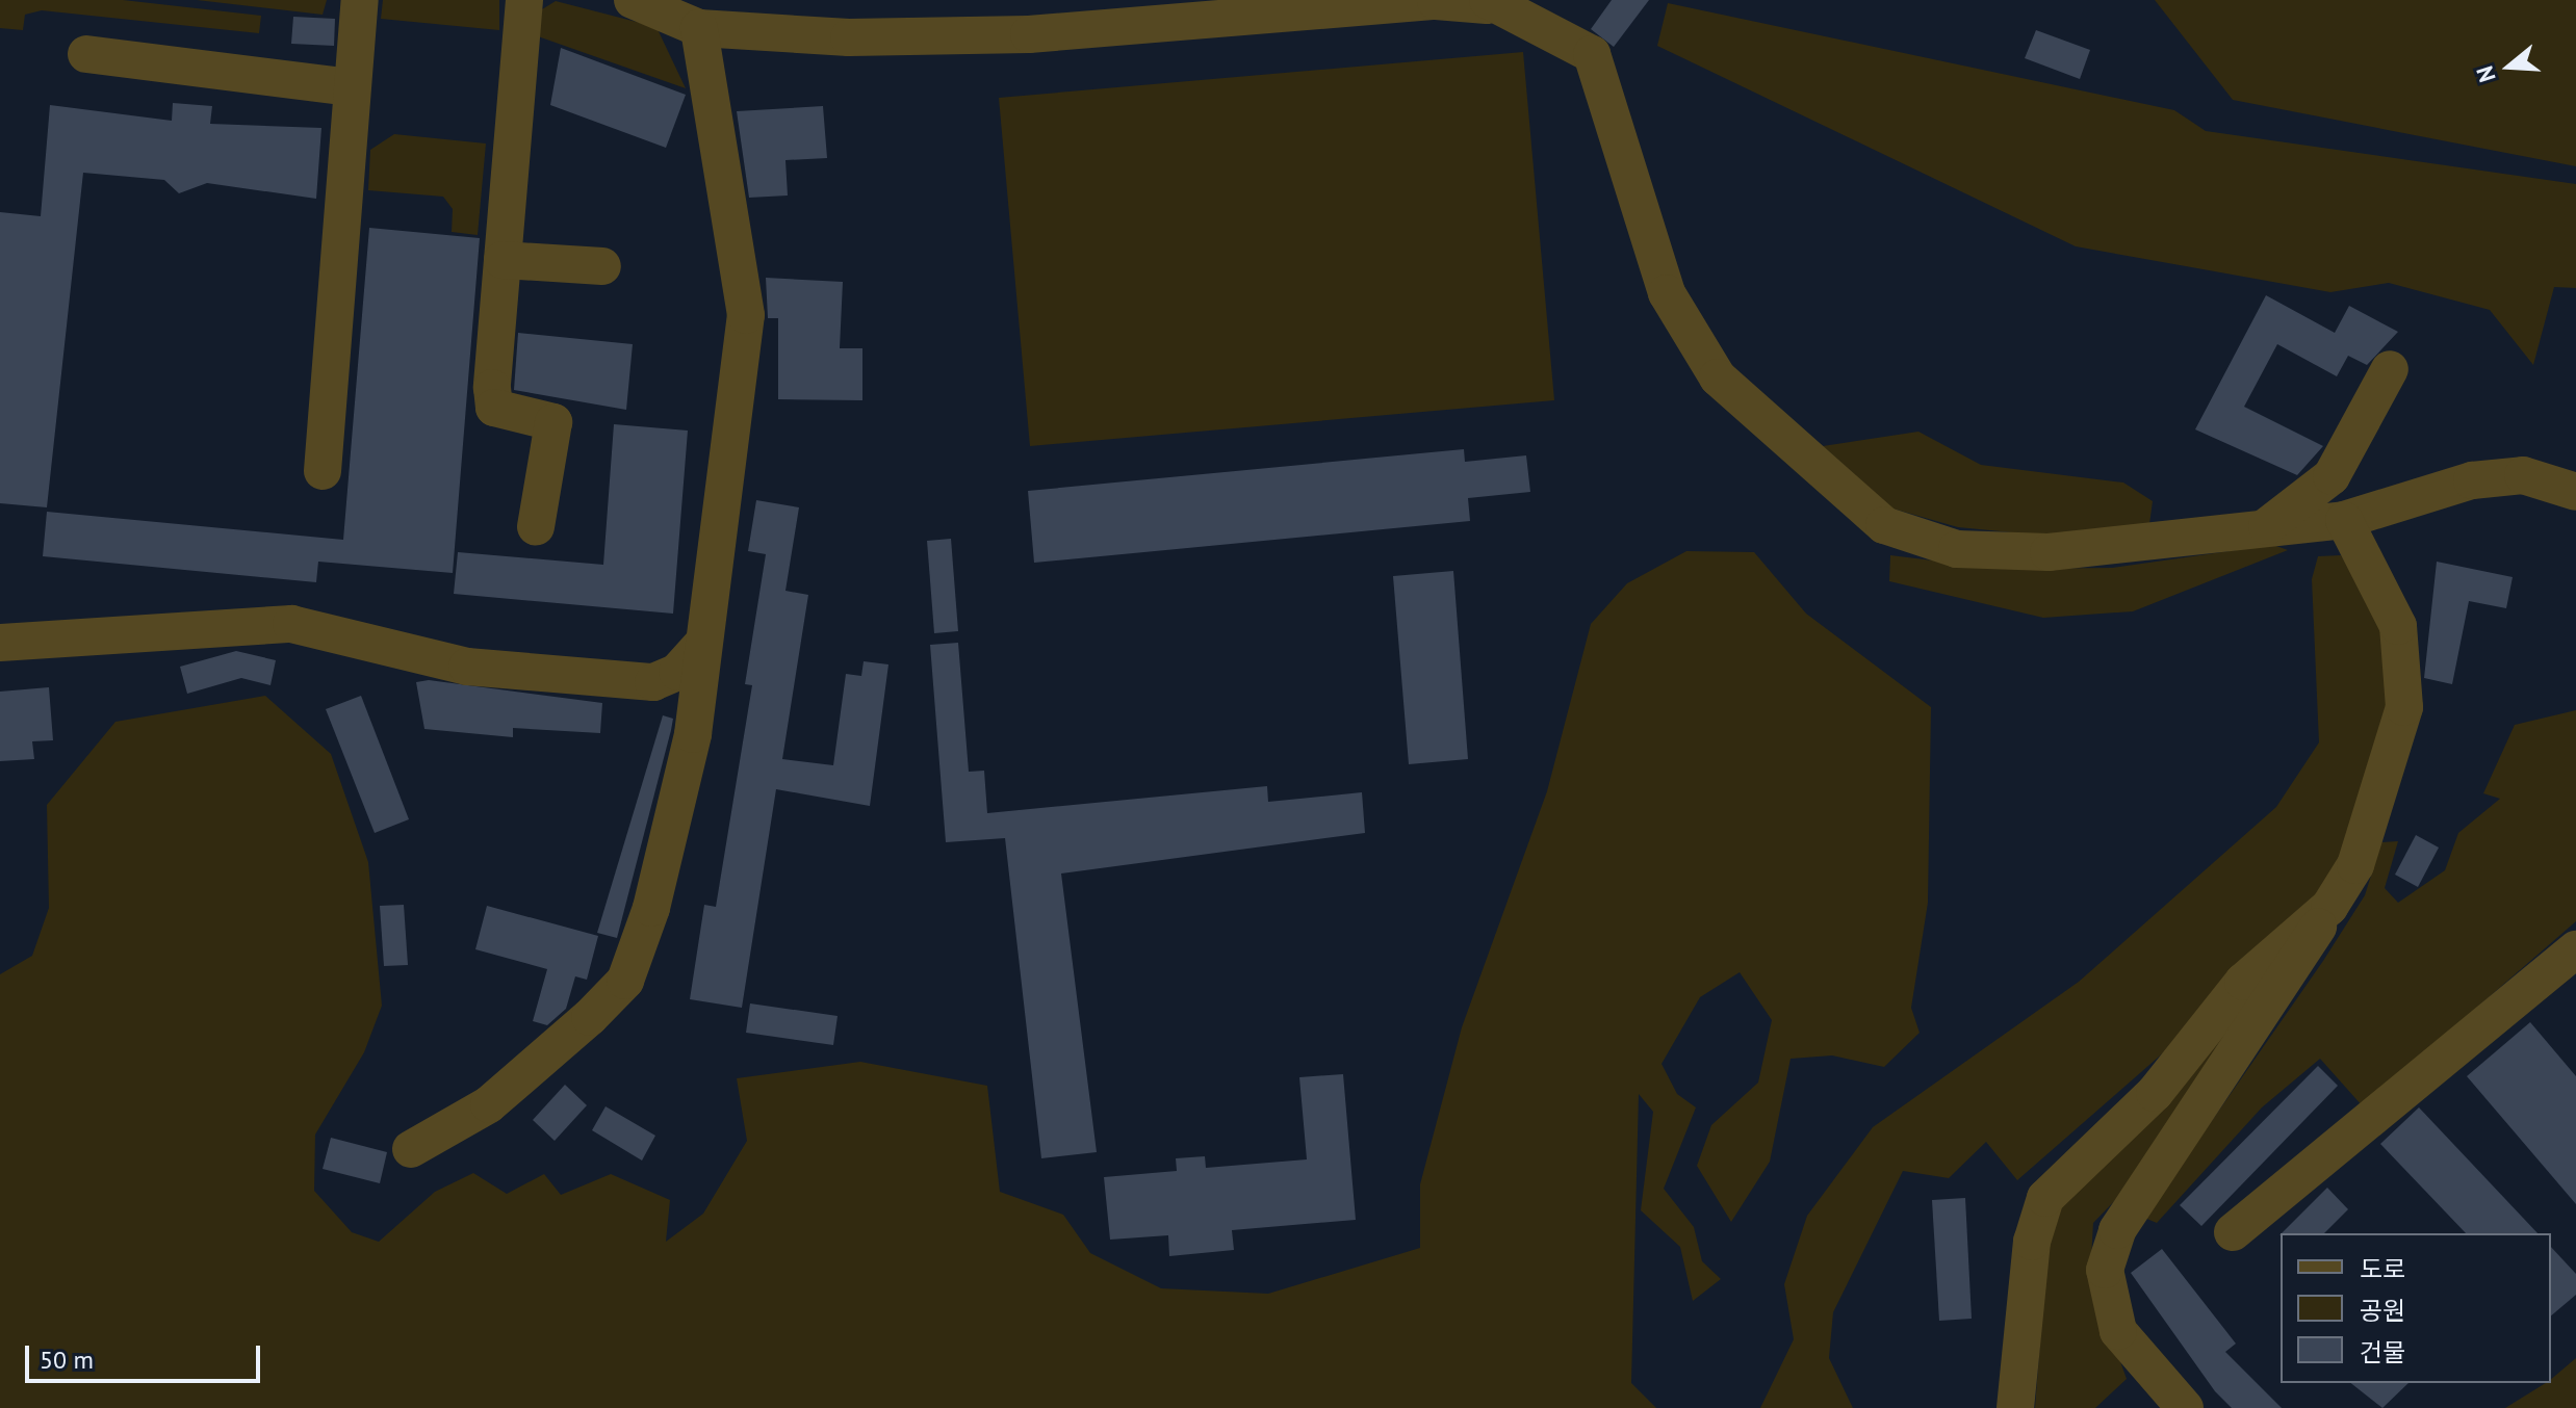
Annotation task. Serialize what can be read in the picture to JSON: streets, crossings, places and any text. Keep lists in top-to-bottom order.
{
  "legend": ["도로", "공원", "건물"],
  "scale_bar": "50 m",
  "north": "left"
}
